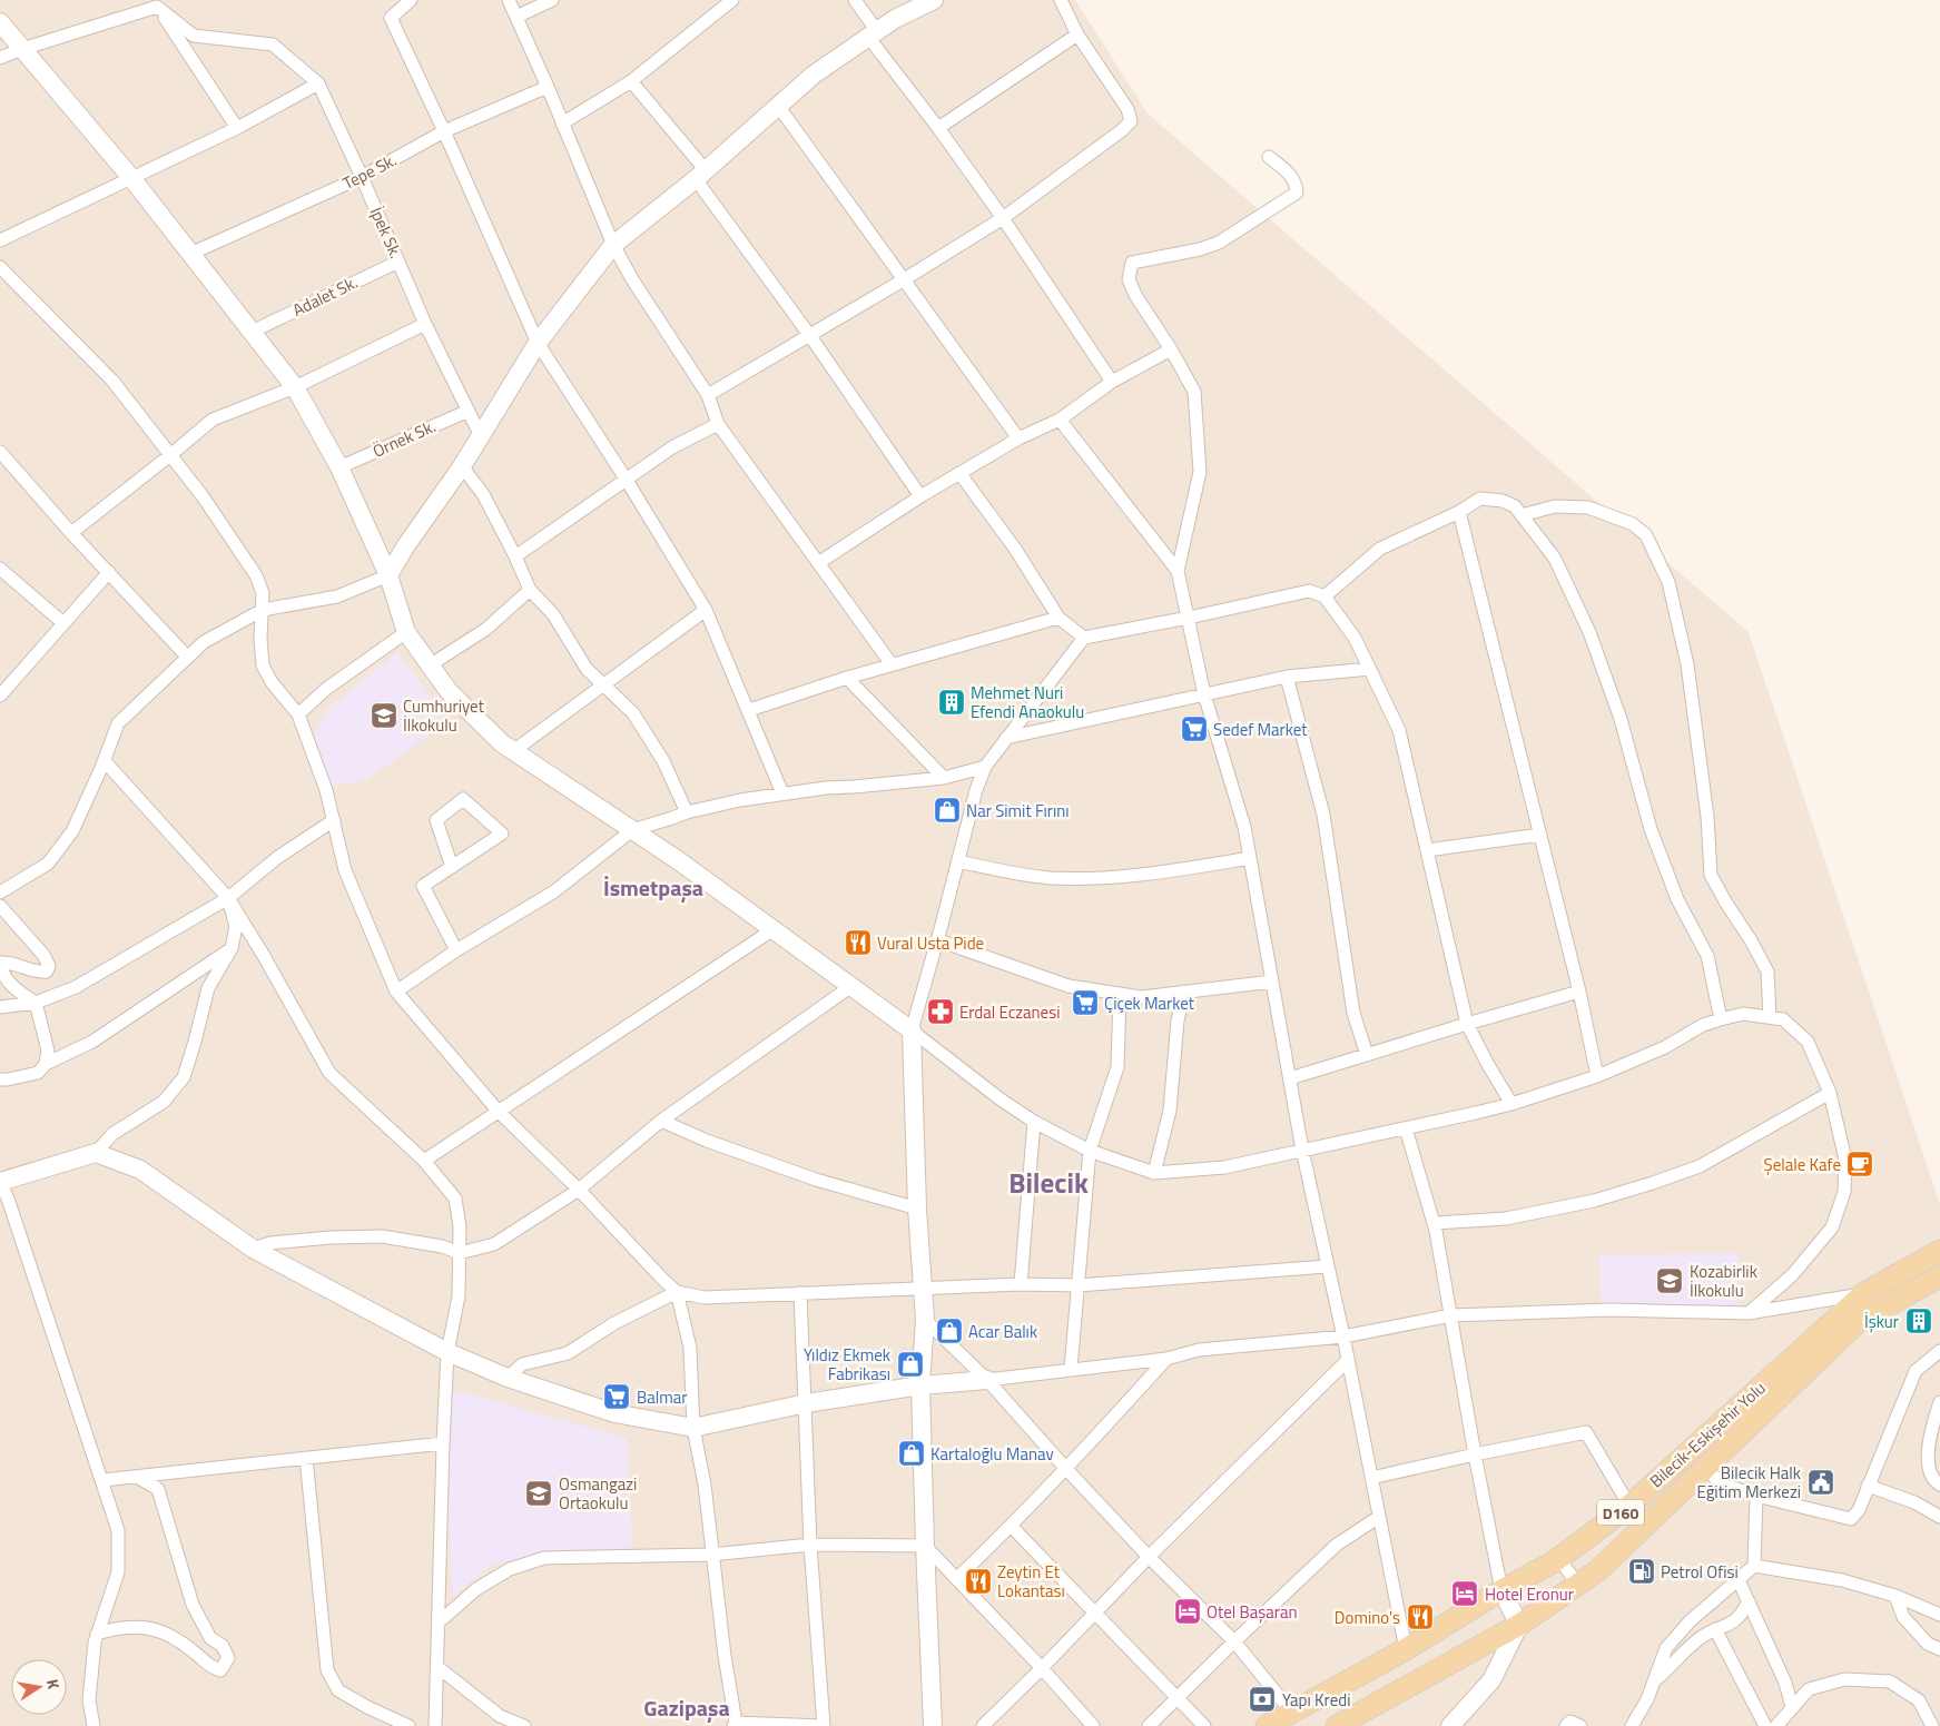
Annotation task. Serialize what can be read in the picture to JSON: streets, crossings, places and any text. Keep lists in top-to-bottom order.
{
  "streets": {
    "main road": ["Bilecik-Eskişehir Yolu", "D160"],
    "street": [
      "Tepe Sk.",
      "İpek Sk.",
      "Adalet Sk.",
      "Örnek Sk."
    ]
  },
  "crossings": [
    ["Tepe Sk.", "İpek Sk."],
    ["İpek Sk.", "Adalet Sk."],
    ["İpek Sk.", "Örnek Sk."]
  ],
  "districts": ["İsmetpaşa", "Bilecik", "Gazipaşa"],
  "places": {
    "building": ["Mehmet Nuri Efendi Anaokulu", "İşkur"],
    "school or university": ["Cumhuriyet İlkokulu", "Kozabirlik İlkokulu", "Osmangazi Ortaokulu"],
    "supermarket": ["Sedef Market", "Çiçek Market", "Balmar"],
    "shop": [
      "Nar Simit Fırını",
      "Acar Balık",
      "Yıldız Ekmek Fabrikası",
      "Kartaloğlu Manav"
    ],
    "restaurant": ["Vural Usta Pide", "Zeytin Et Lokantası", "Domino's"],
    "pharmacy": ["Erdal Eczanesi"],
    "cafe": ["Şelale Kafe"],
    "public building": ["Bilecik Halk Eğitim Merkezi"],
    "fuel station": ["Petrol Ofisi"],
    "hotel": ["Hotel Eronur", "Otel Başaran"],
    "bank": ["Yapı Kredi"]
  },
  "north": "right"
}
